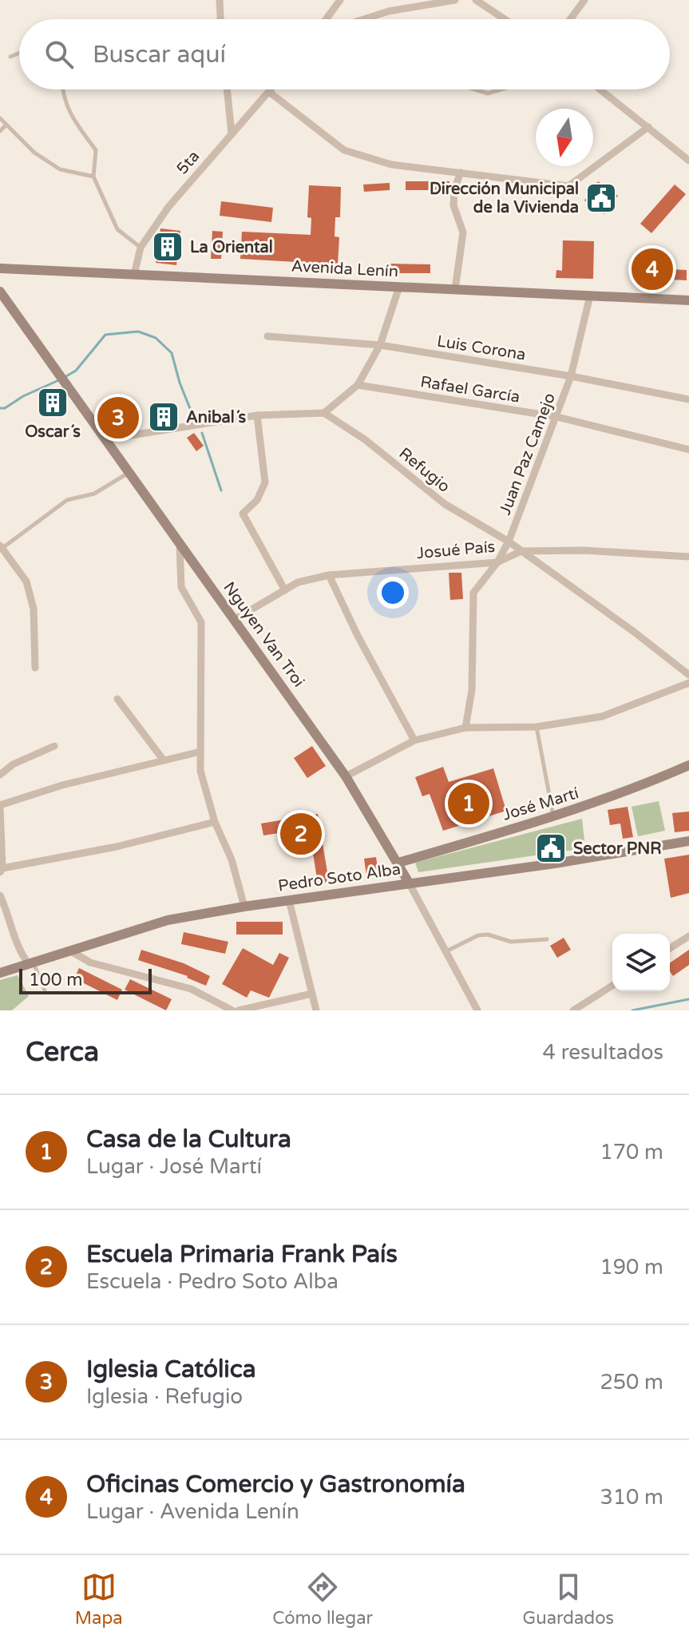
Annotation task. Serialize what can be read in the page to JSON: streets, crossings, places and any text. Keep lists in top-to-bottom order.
{
  "streets": {
    "street": [
      "5ta",
      "Avenida Lenín",
      "Luis Corona",
      "Rafael García",
      "Juan Paz Camejo",
      "Refugio",
      "Josué País",
      "Nguyen Van Troi",
      "José Martí",
      "Pedro Soto Alba"
    ]
  },
  "crossings": [
    ["5ta", "Avenida Lenín"],
    ["Avenida Lenín", "Juan Paz Camejo"],
    ["Luis Corona", "Juan Paz Camejo"],
    ["Rafael García", "Juan Paz Camejo"],
    ["Juan Paz Camejo", "Refugio"],
    ["Juan Paz Camejo", "Josué País"],
    ["Refugio", "Josué País"],
    ["Josué País", "Nguyen Van Troi"],
    ["Nguyen Van Troi", "José Martí"],
    ["Nguyen Van Troi", "Pedro Soto Alba"]
  ],
  "places": {
    "public building": ["Dirección Municipal de la Vivienda", "Sector PNR"],
    "building": ["La Oriental", "Oscar´s", "Anibal´s"]
  },
  "scale_bar": "100 m",
  "north": "bottom",
  "page": {
    "search": "Buscar aquí",
    "pins": [
      "4",
      "3",
      "1",
      "2"
    ],
    "scale": "100 m",
    "heading": ["Cerca", "4 resultados"],
    "list": [
      {
        "mark": "1",
        "name": "Casa de la Cultura",
        "note": "Lugar · José Martí",
        "value": "170 m"
      },
      {
        "mark": "2",
        "name": "Escuela Primaria Frank País",
        "note": "Escuela · Pedro Soto Alba",
        "value": "190 m"
      },
      {
        "mark": "3",
        "name": "Iglesia Católica",
        "note": "Iglesia · Refugio",
        "value": "250 m"
      },
      {
        "mark": "4",
        "name": "Oficinas Comercio y Gastronomía",
        "note": "Lugar · Avenida Lenín",
        "value": "310 m"
      }
    ],
    "nav": ["Mapa", "Cómo llegar", "Guardados"]
  }
}
